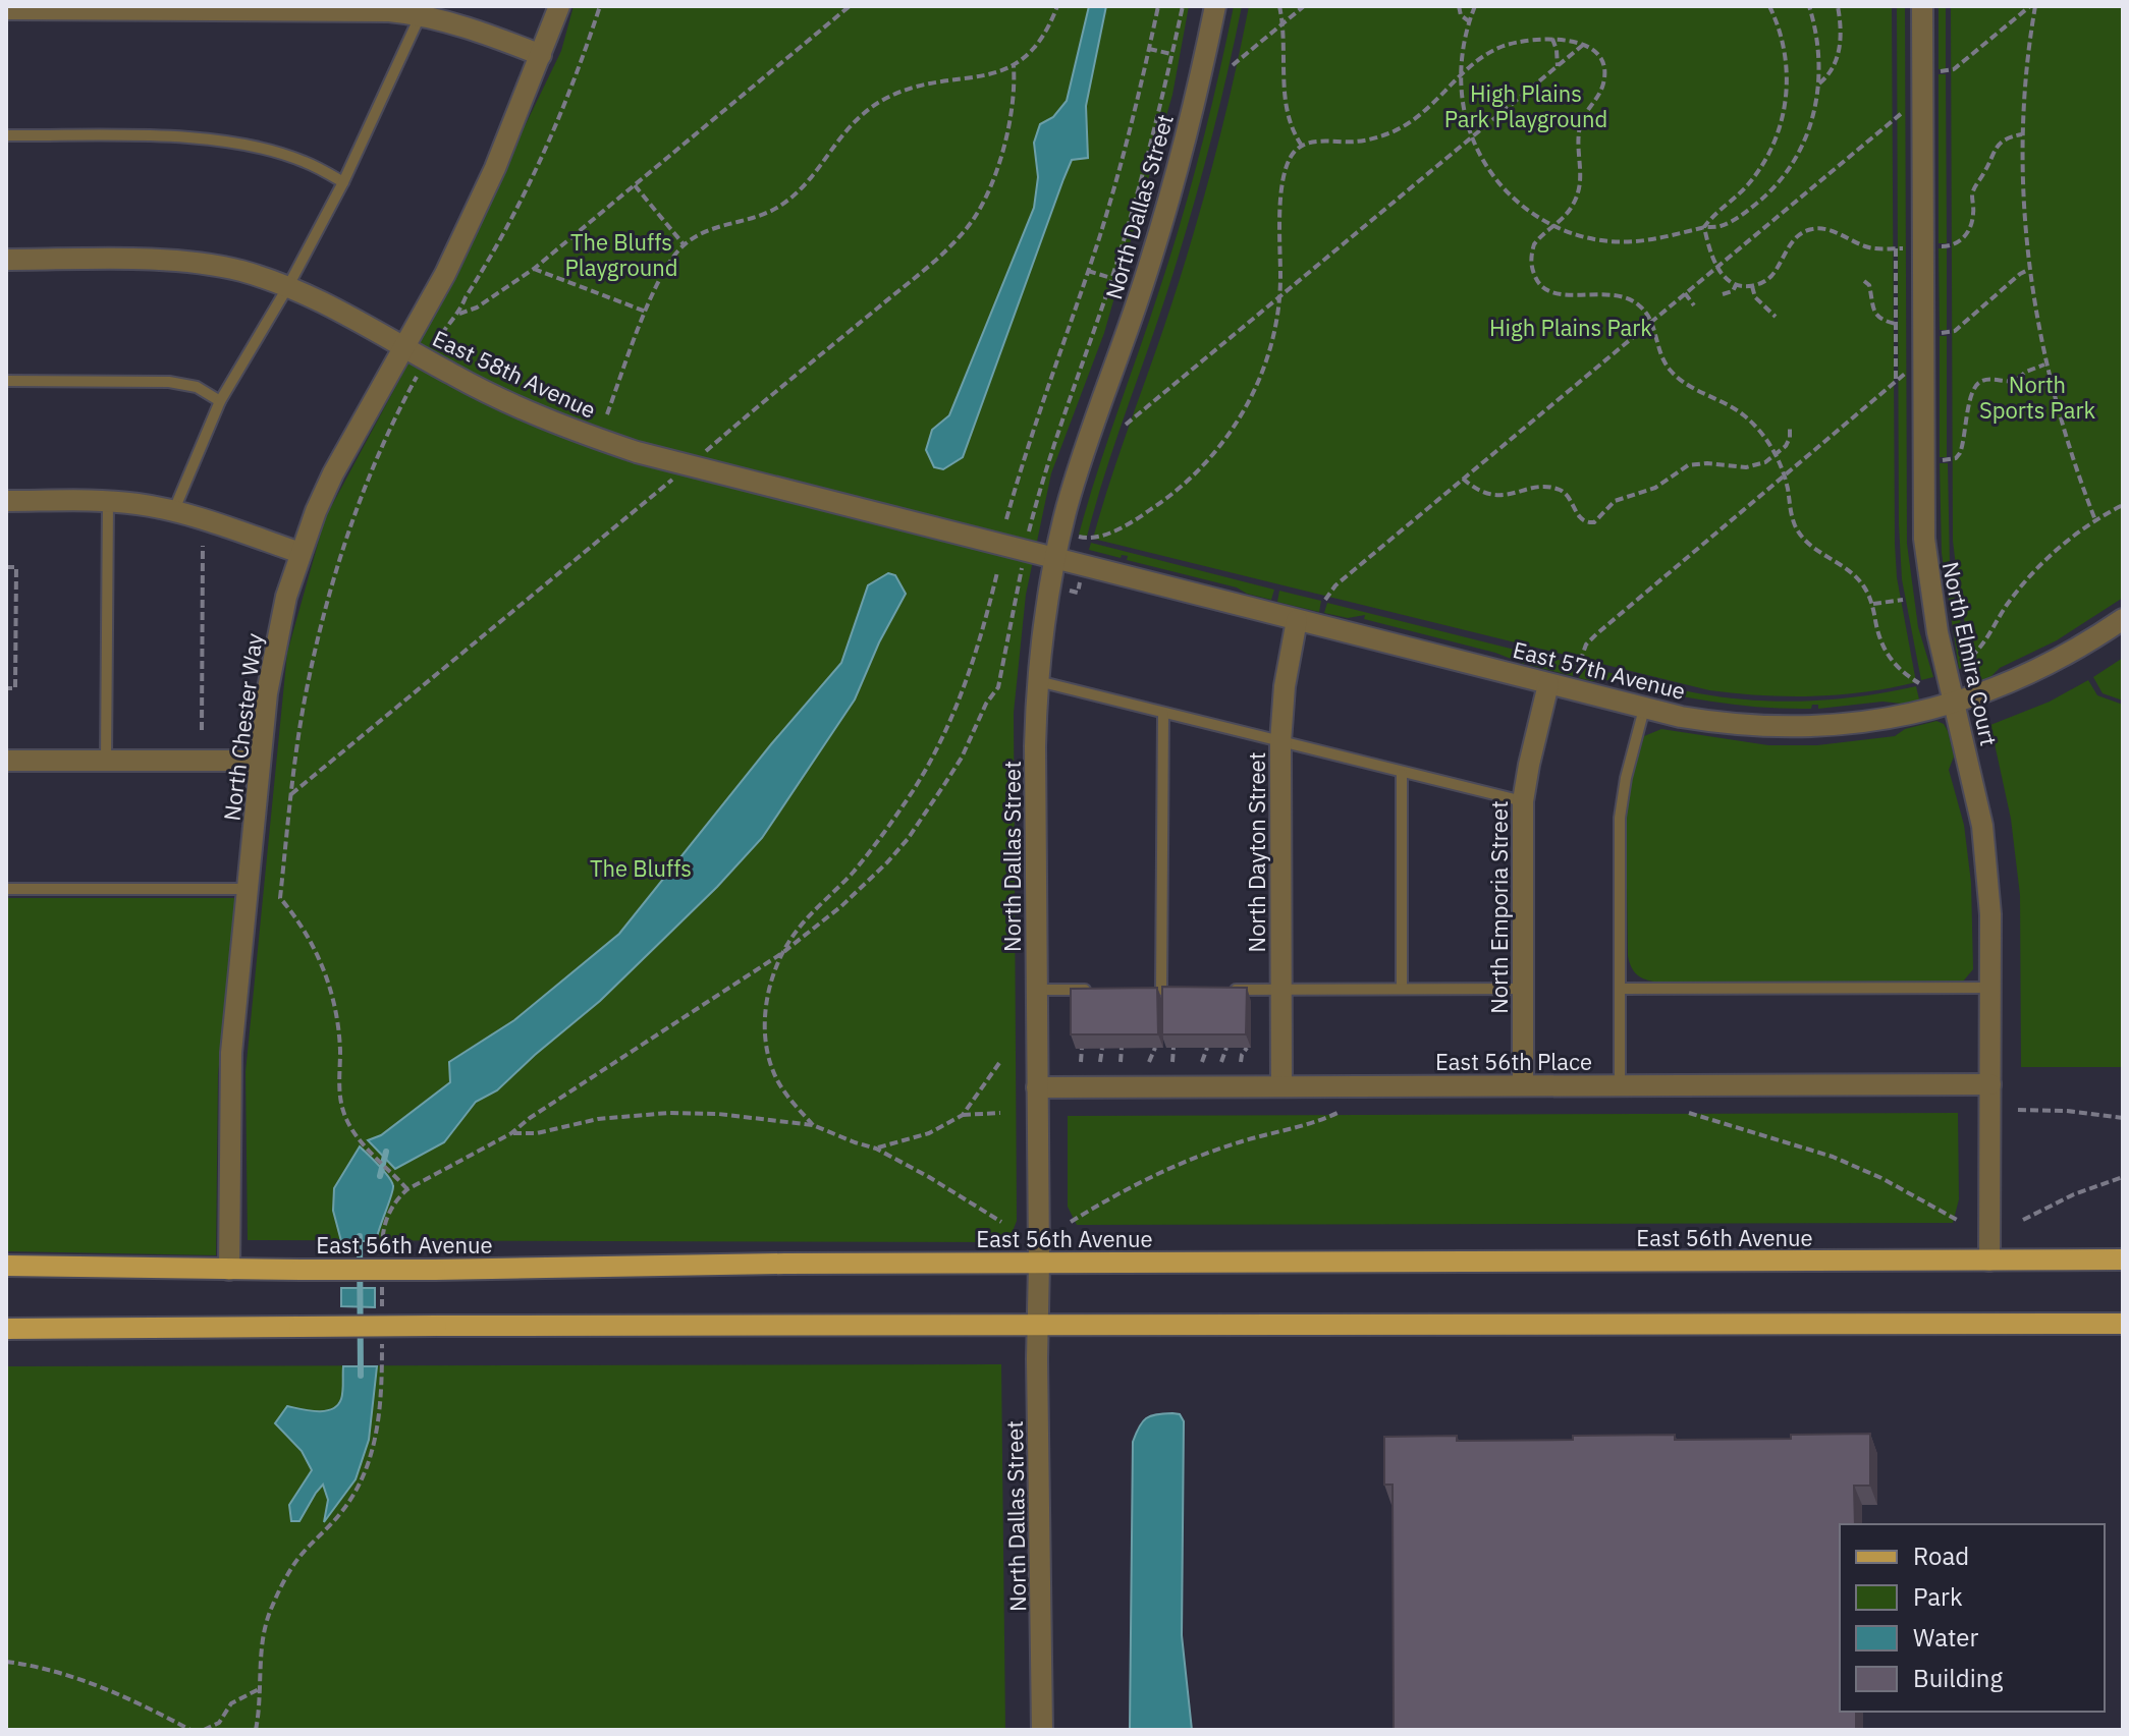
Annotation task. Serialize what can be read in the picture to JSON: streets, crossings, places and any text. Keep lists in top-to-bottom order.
{
  "streets": {
    "main road": ["East 56th Avenue"],
    "street": [
      "North Dallas Street",
      "East 58th Avenue",
      "North Elmira Court",
      "East 57th Avenue",
      "North Chester Way",
      "North Dayton Street",
      "North Emporia Street",
      "East 56th Place"
    ]
  },
  "crossings": [
    ["North Dallas Street", "East 58th Avenue"],
    ["North Dallas Street", "East 57th Avenue"],
    ["North Dallas Street", "East 56th Place"],
    ["North Dallas Street", "East 56th Avenue"],
    ["East 58th Avenue", "East 57th Avenue"],
    ["East 58th Avenue", "North Chester Way"],
    ["North Elmira Court", "East 57th Avenue"],
    ["North Elmira Court", "East 56th Place"],
    ["North Elmira Court", "East 56th Avenue"],
    ["East 57th Avenue", "North Dayton Street"],
    ["East 57th Avenue", "North Emporia Street"],
    ["North Chester Way", "East 56th Avenue"],
    ["North Dayton Street", "East 56th Place"],
    ["North Emporia Street", "East 56th Place"]
  ],
  "parks": [
    "High Plains Park Playground",
    "The Bluffs Playground",
    "High Plains Park",
    "North Sports Park",
    "The Bluffs"
  ],
  "legend": [
    "Road",
    "Park",
    "Water",
    "Building"
  ]
}
